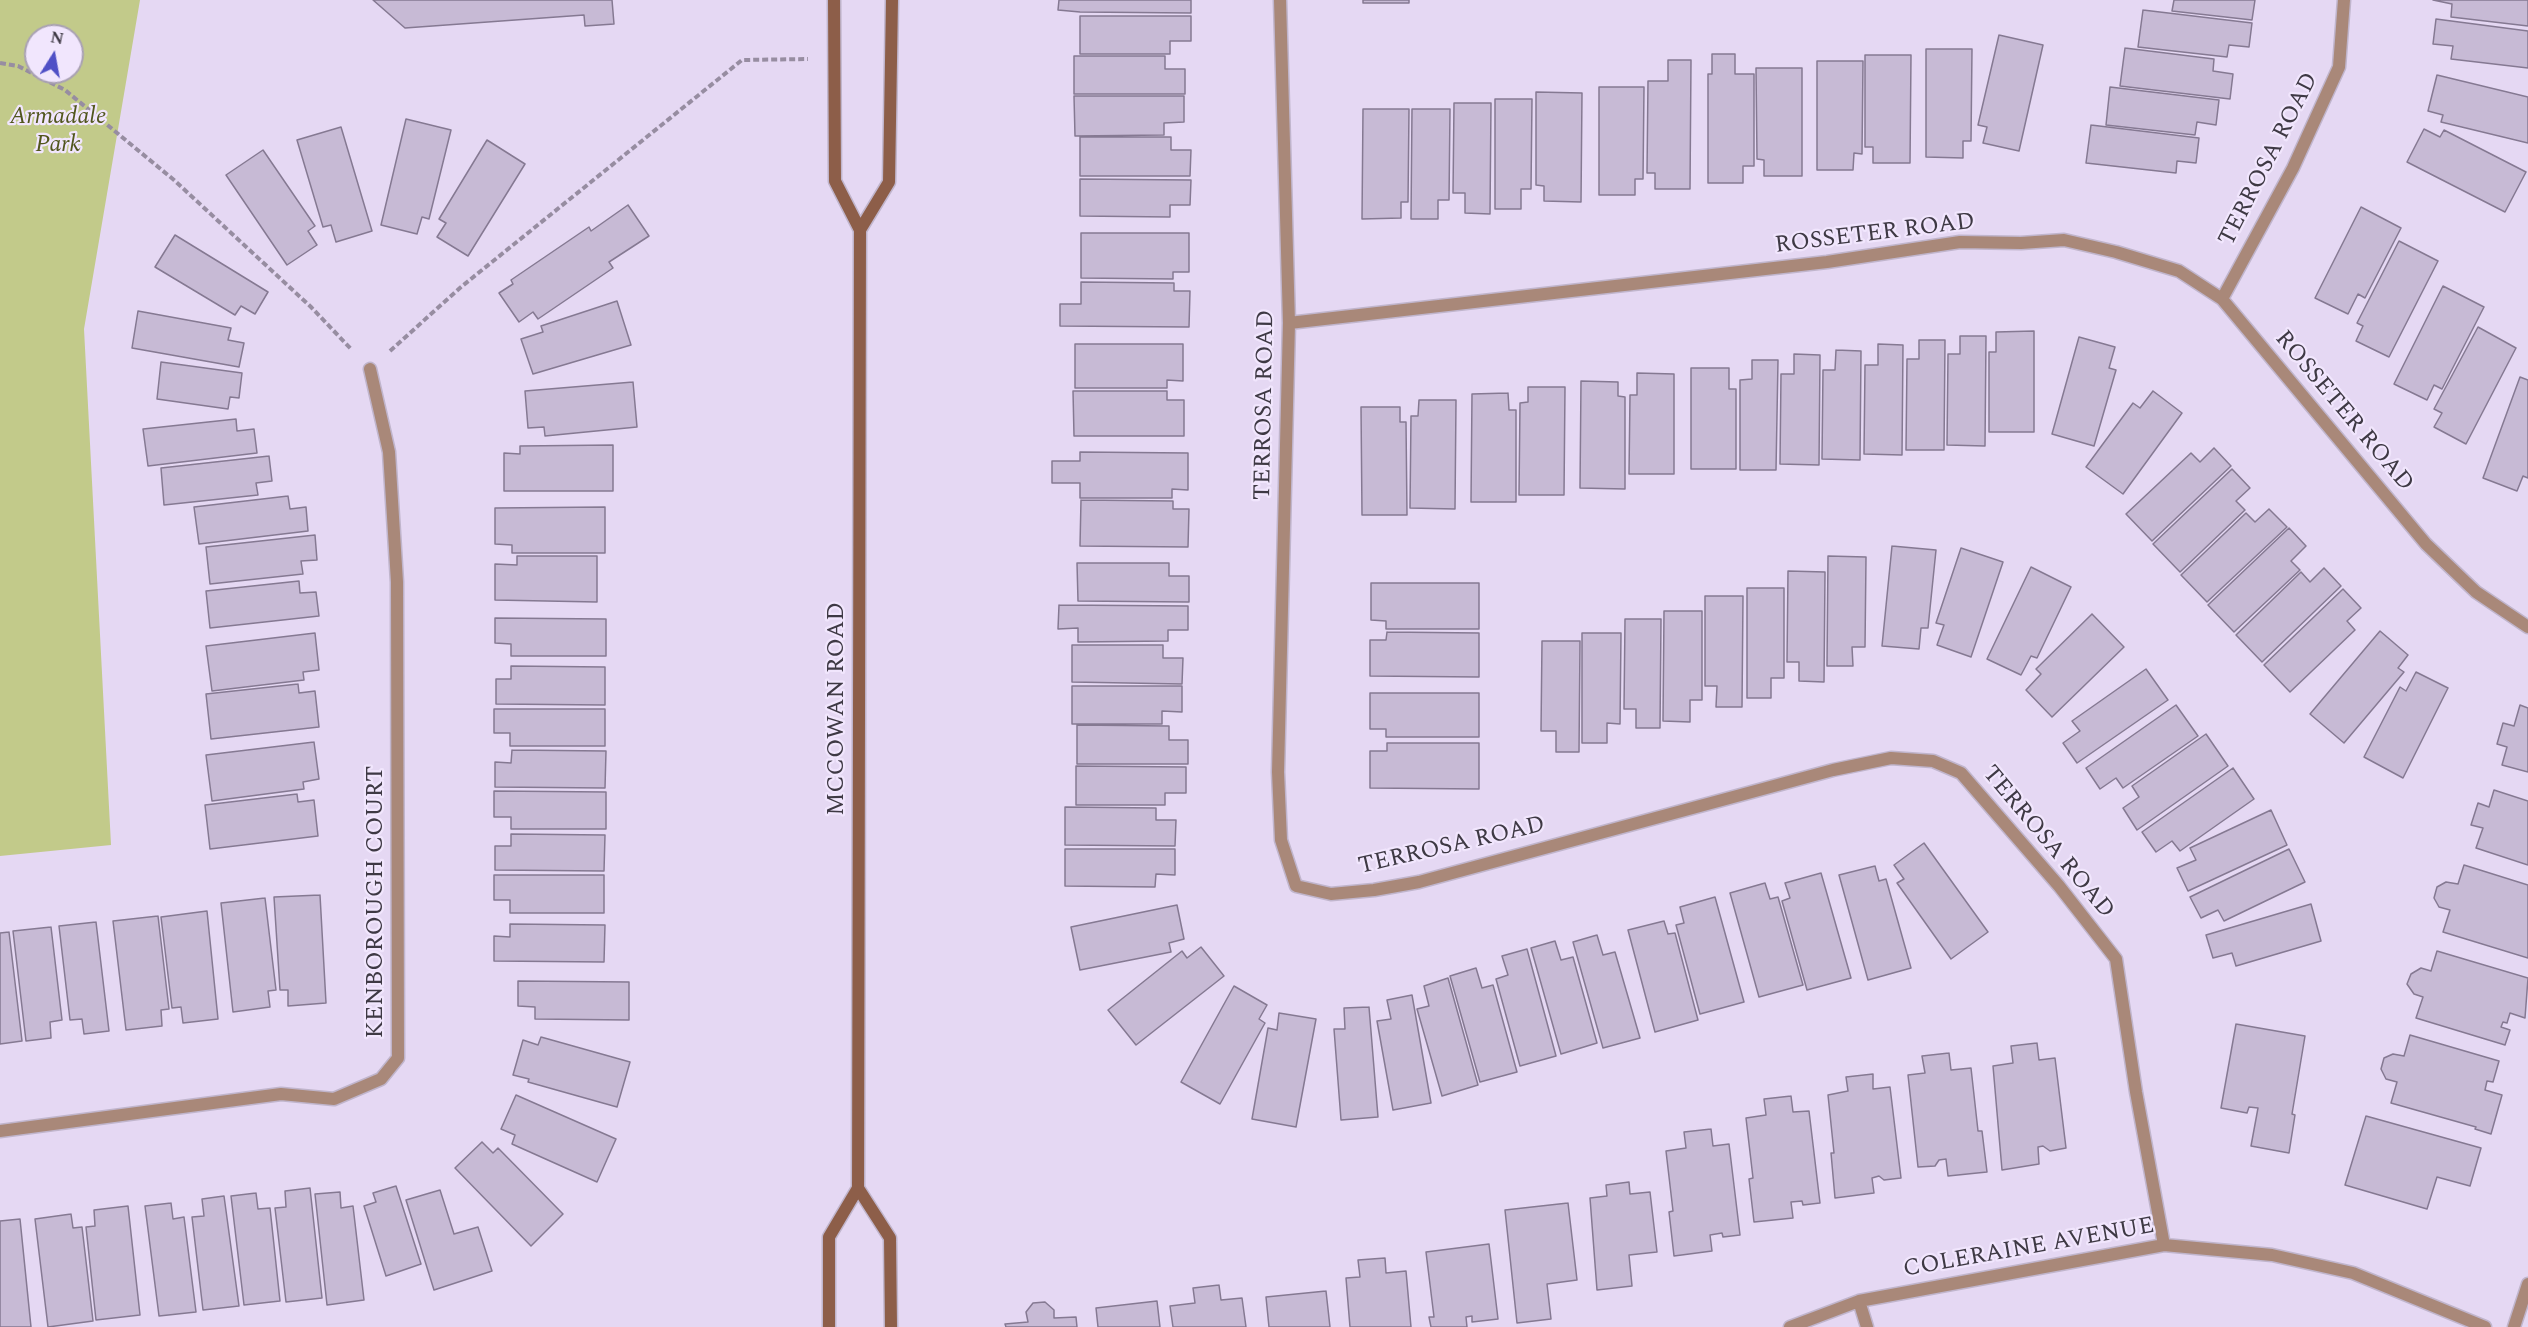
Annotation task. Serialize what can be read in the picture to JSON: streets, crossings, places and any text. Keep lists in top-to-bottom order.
{
  "streets": {
    "main road": ["MCCOWAN ROAD"],
    "street": [
      "TERROSA ROAD",
      "ROSSETER ROAD",
      "KENBOROUGH COURT",
      "COLERAINE AVENUE"
    ]
  },
  "crossings": [
    ["TERROSA ROAD", "ROSSETER ROAD"],
    ["TERROSA ROAD", "COLERAINE AVENUE"]
  ],
  "parks": ["Armadale Park"],
  "north": "top"
}
